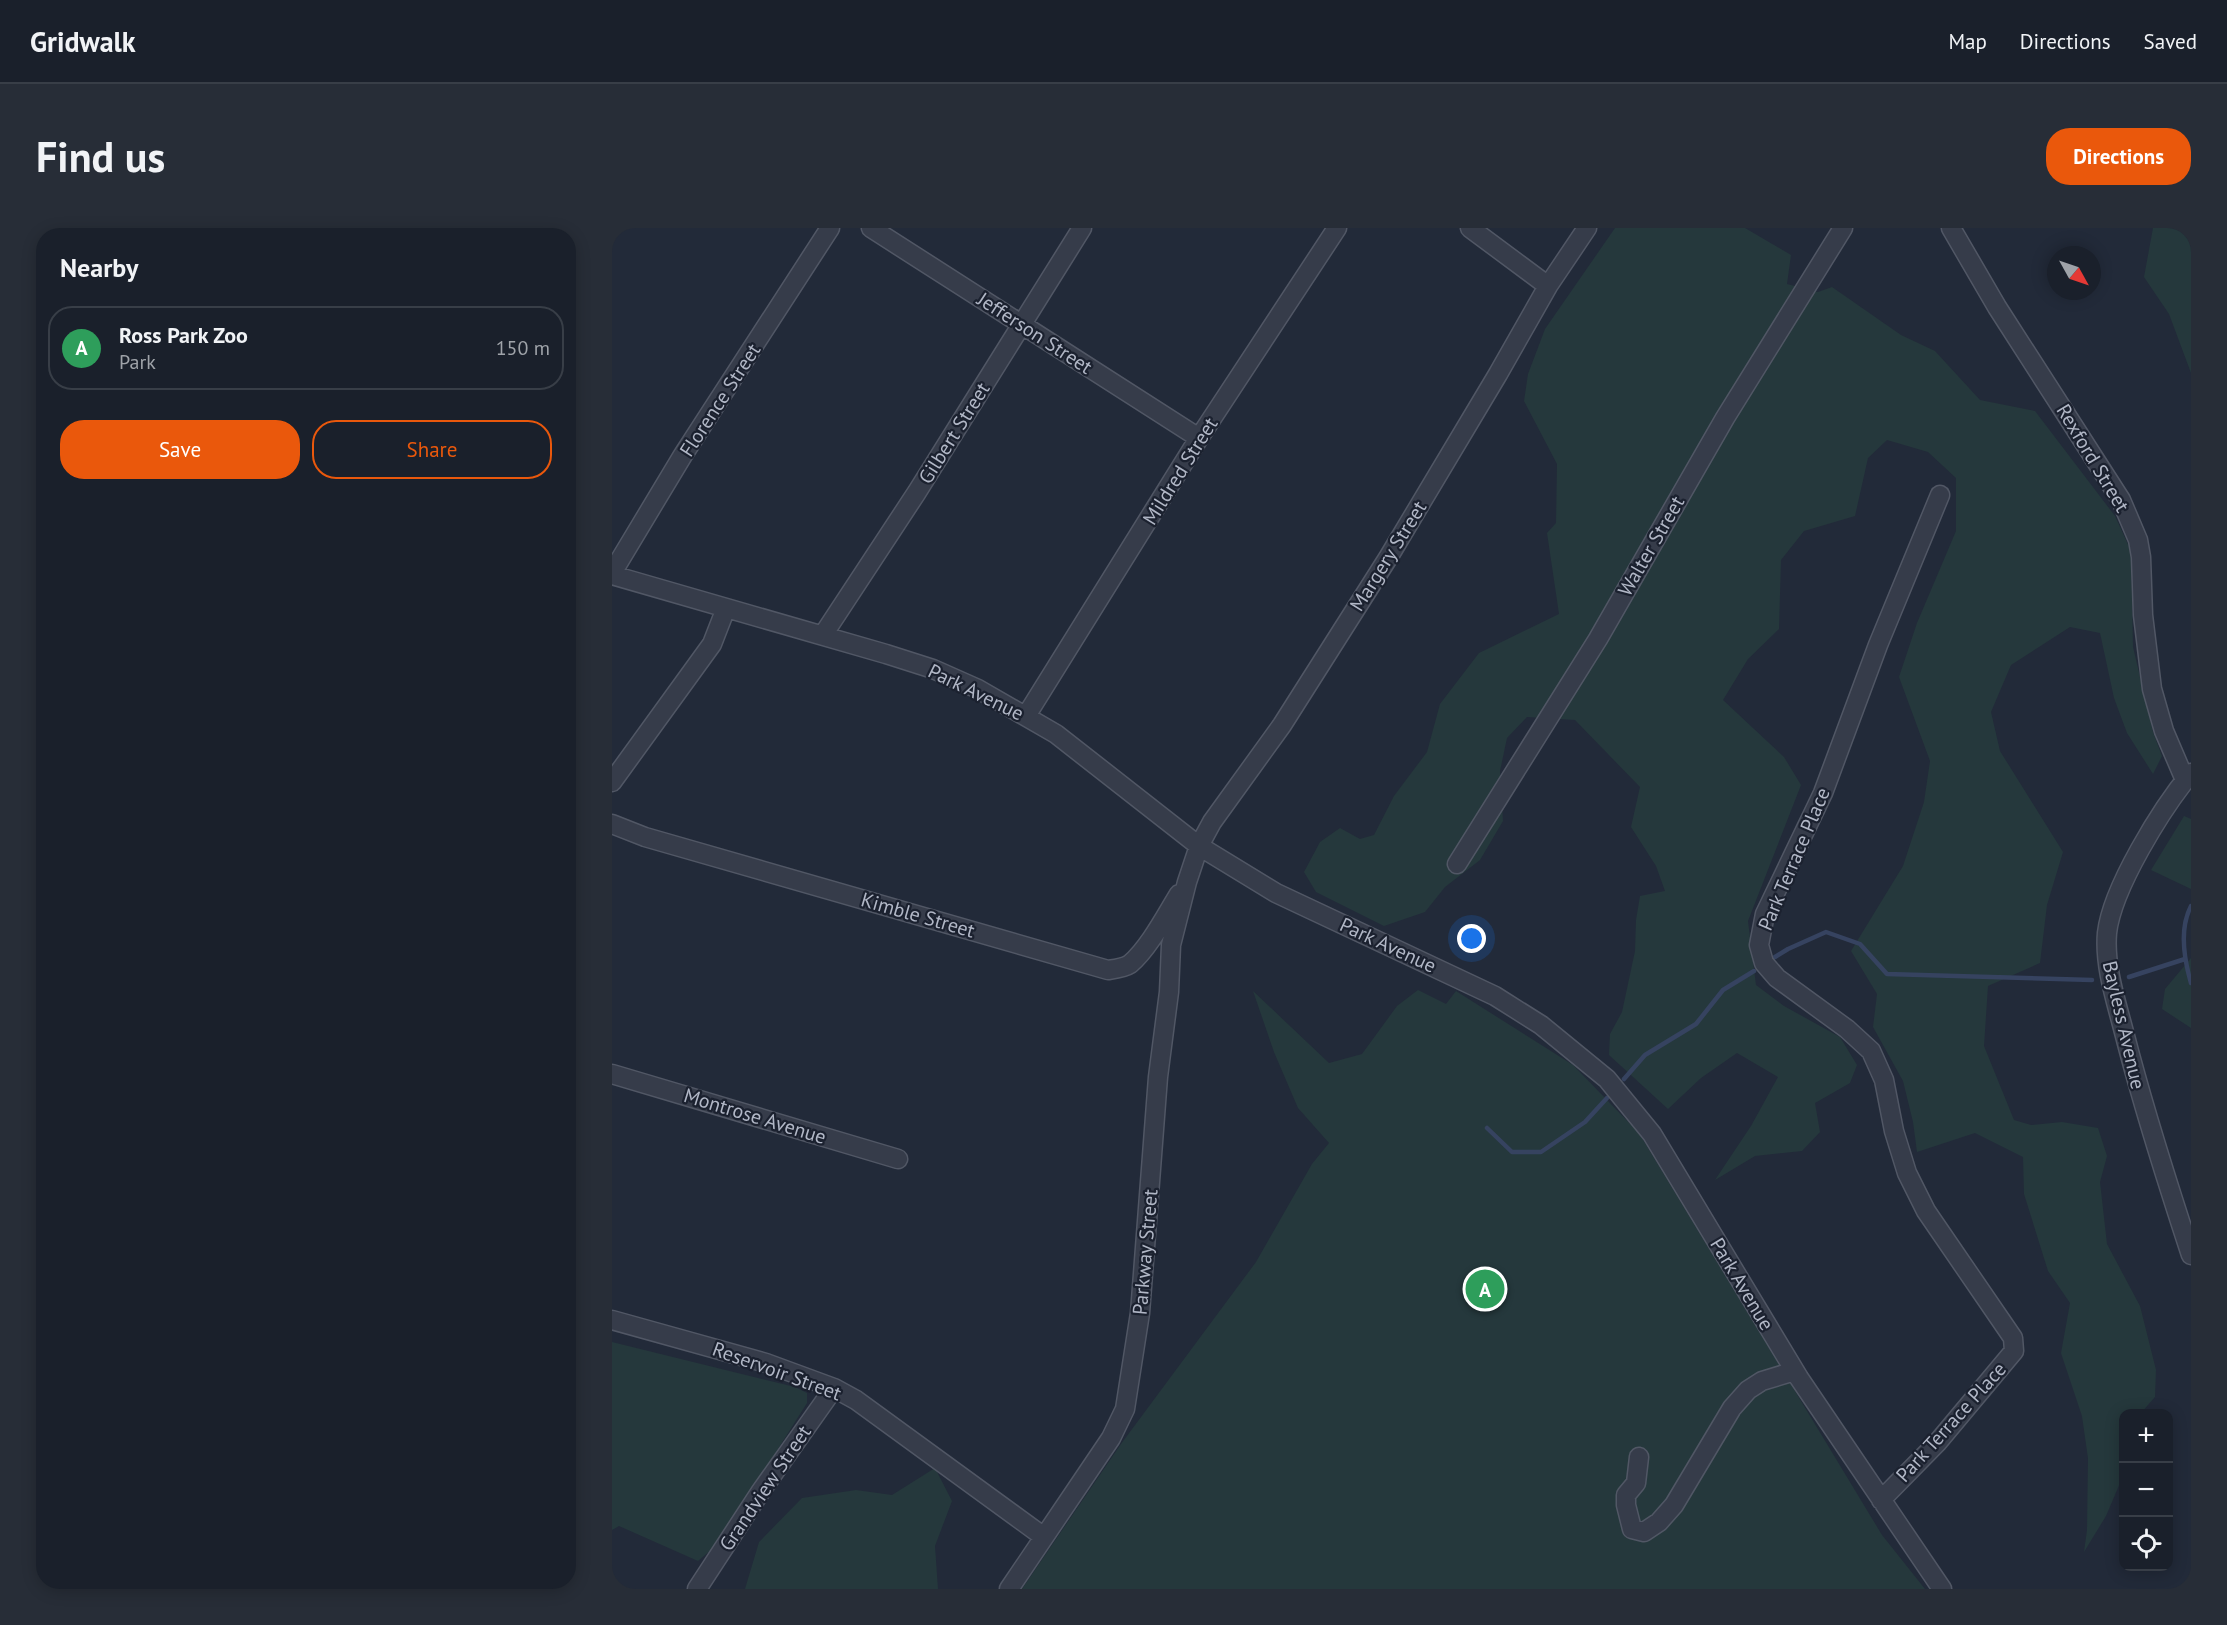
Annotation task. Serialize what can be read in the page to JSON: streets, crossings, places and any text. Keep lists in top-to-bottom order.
{
  "streets": {
    "street": [
      "Jefferson Street",
      "Florence Street",
      "Gilbert Street",
      "Rexford Street",
      "Mildred Street",
      "Walter Street",
      "Margery Street",
      "Park Avenue",
      "Park Terrace Place",
      "Kimble Street",
      "Bayless Avenue",
      "Montrose Avenue",
      "Parkway Street",
      "Reservoir Street",
      "Grandview Street"
    ]
  },
  "crossings": [
    ["Jefferson Street", "Gilbert Street"],
    ["Jefferson Street", "Mildred Street"],
    ["Florence Street", "Park Avenue"],
    ["Gilbert Street", "Park Avenue"],
    ["Rexford Street", "Bayless Avenue"],
    ["Mildred Street", "Park Avenue"],
    ["Margery Street", "Park Avenue"],
    ["Margery Street", "Kimble Street"],
    ["Margery Street", "Parkway Street"],
    ["Park Avenue", "Park Terrace Place"],
    ["Kimble Street", "Parkway Street"],
    ["Parkway Street", "Reservoir Street"],
    ["Reservoir Street", "Grandview Street"]
  ],
  "north": "bottom right",
  "page": {
    "header": "Gridwalk",
    "nav": ["Map", "Directions", "Saved"],
    "buttons": [
      "Directions",
      ["Save", "Share"]
    ],
    "title": "Find us",
    "heading": "Nearby",
    "list": [
      {
        "mark": "A",
        "name": "Ross Park Zoo",
        "note": "Park",
        "value": "150 m"
      }
    ],
    "pins": "A",
    "map_buttons": ["+", "−"]
  }
}
